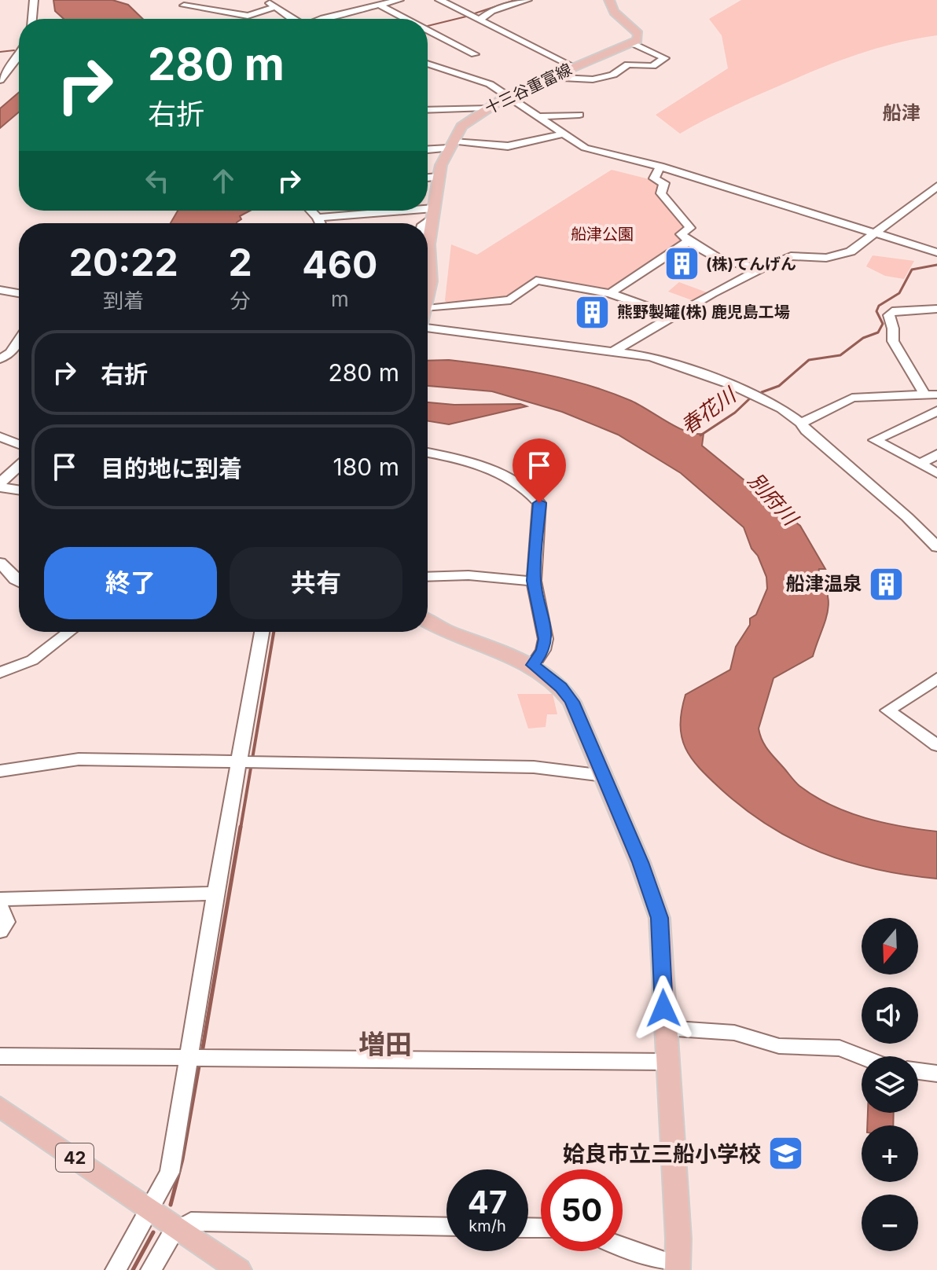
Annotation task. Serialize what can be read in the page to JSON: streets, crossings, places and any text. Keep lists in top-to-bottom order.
{
  "streets": {
    "main road": ["十三谷重富線", "42"]
  },
  "districts": ["船津", "増田"],
  "water": ["春花川", "別府川"],
  "parks": ["船津公園"],
  "places": {
    "building": ["(株)てんげん", "熊野製罐(株) 鹿児島工場", "船津温泉"],
    "school or university": ["姶良市立三船小学校"]
  },
  "north": "bottom",
  "page": {
    "turn": ["280 m", "右折"],
    "eta": [
      "20:22",
      "到着",
      "2",
      "分",
      "460",
      "m"
    ],
    "list": [
      {
        "name": "右折",
        "value": "280 m"
      },
      {
        "name": "目的地に到着",
        "value": "180 m"
      }
    ],
    "buttons": ["終了", "共有"],
    "map_buttons": ["+", "−"],
    "speed": "47 km/h",
    "limit": "50"
  }
}
